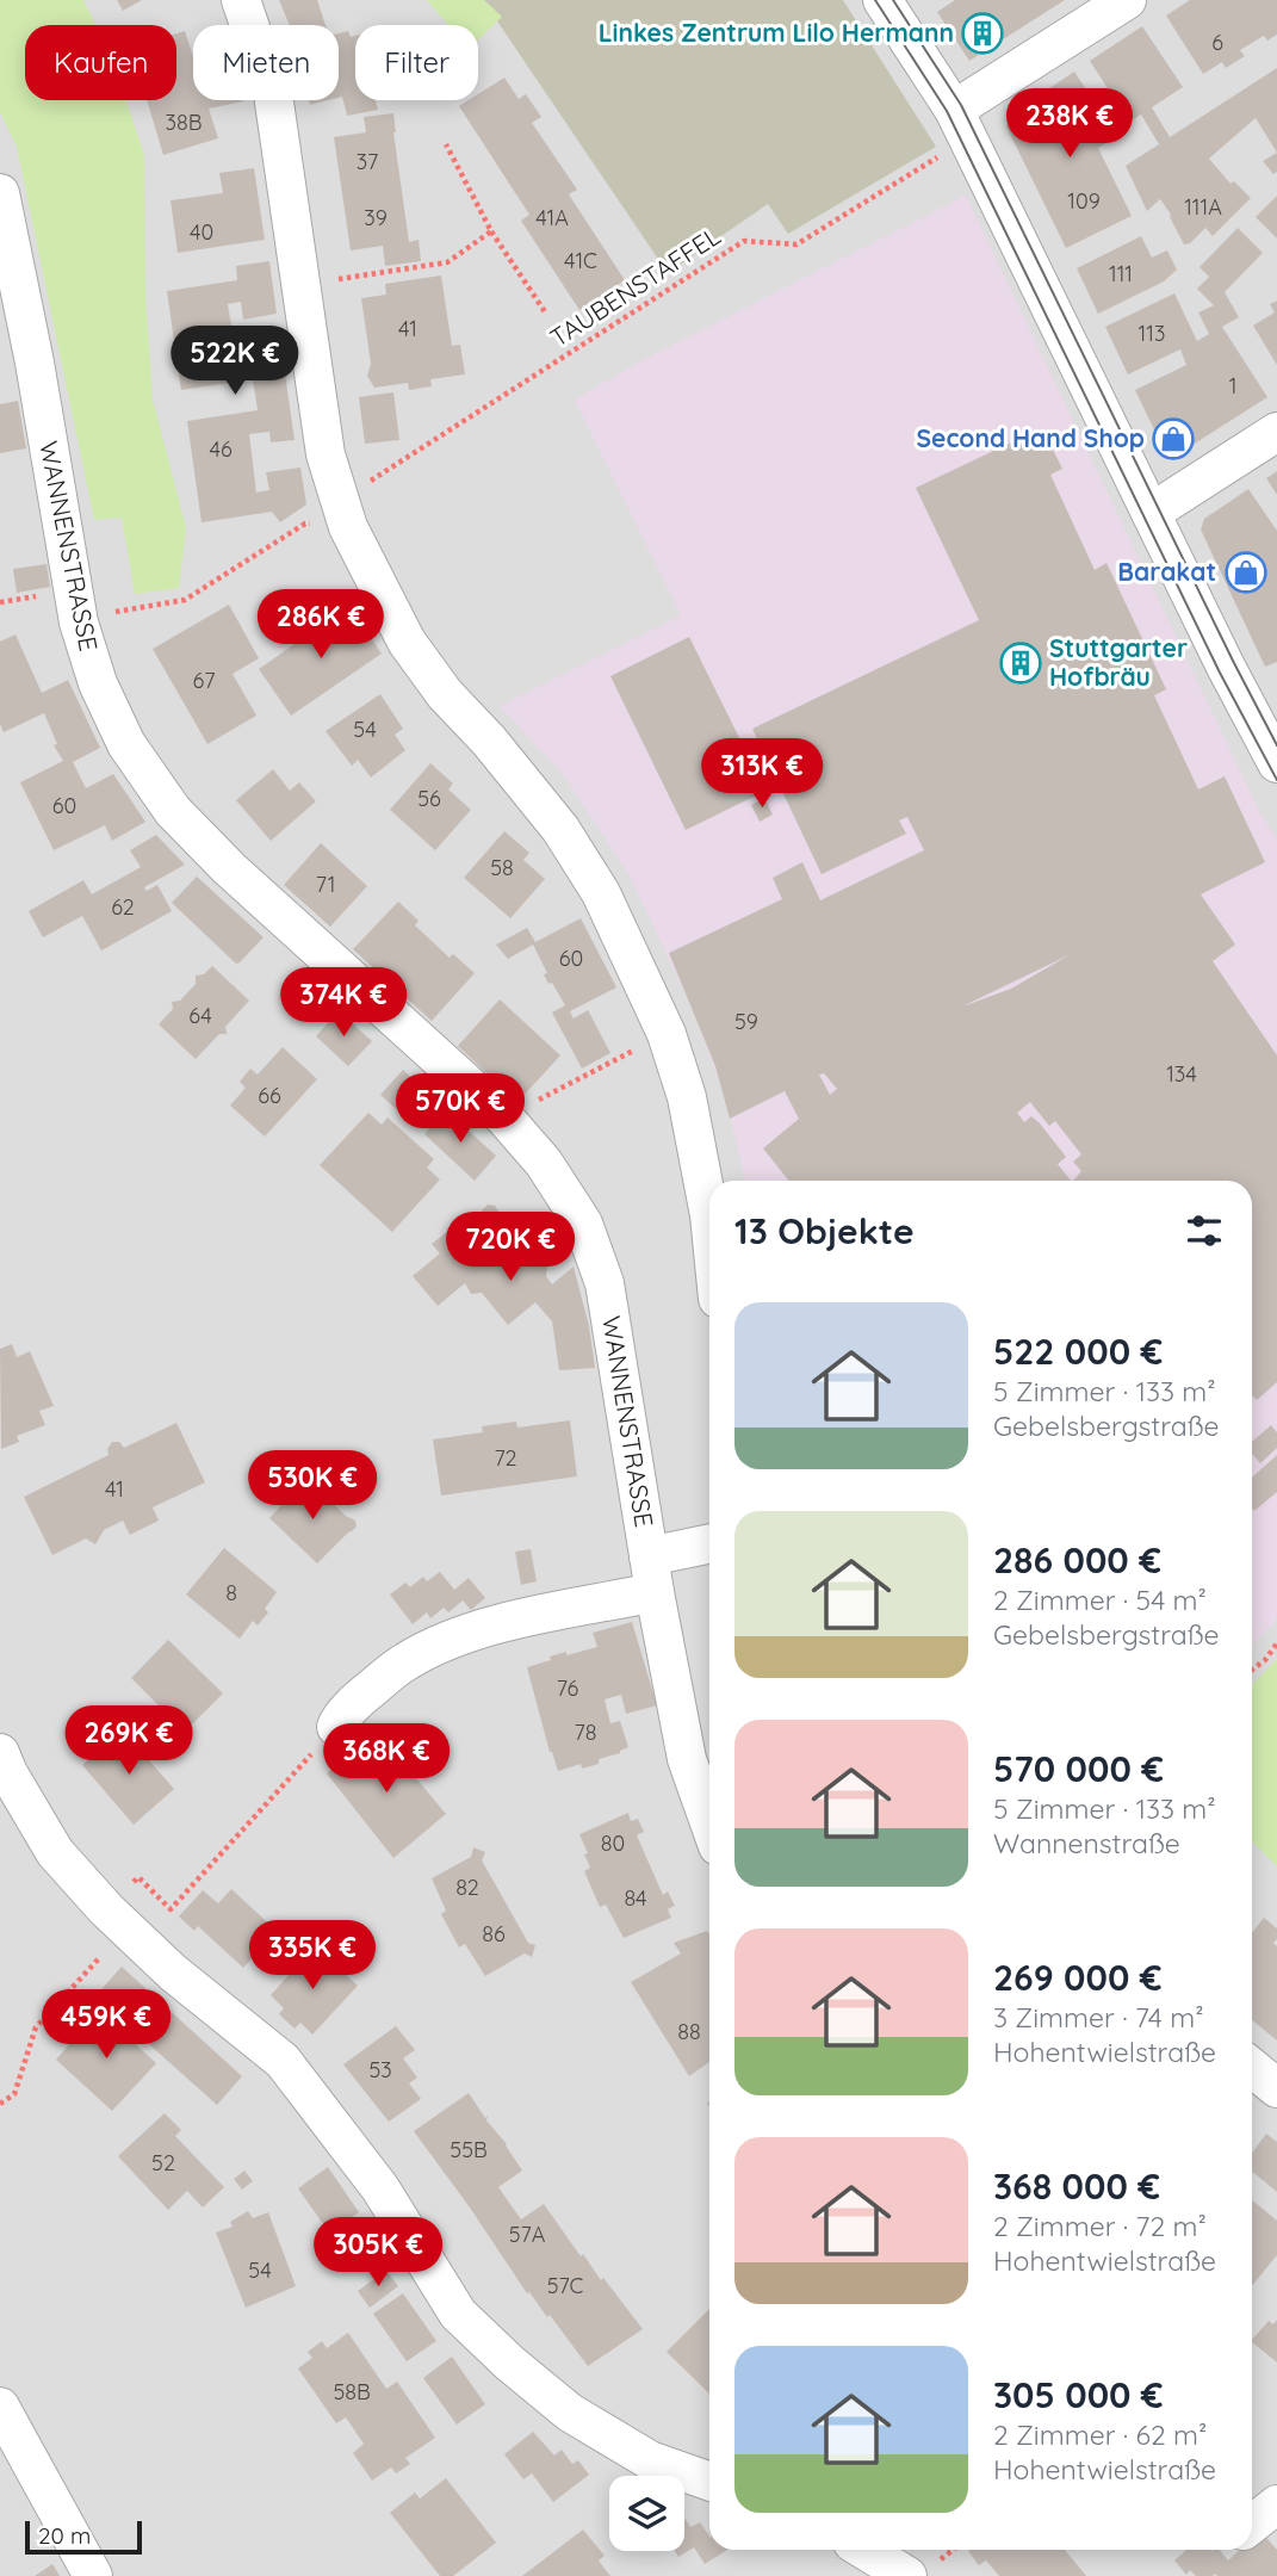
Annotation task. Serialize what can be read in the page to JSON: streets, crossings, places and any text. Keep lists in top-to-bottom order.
{
  "streets": {
    "street": ["WANNENSTRASSE"],
    "path": ["TAUBENSTAFFEL"]
  },
  "places": {
    "building": ["Linkes Zentrum Lilo Hermann", "Stuttgarter Hofbräu"],
    "shop": ["Second Hand Shop", "Barakat"]
  },
  "house_numbers": [
    "6",
    "38B",
    "37",
    "109",
    "111A",
    "39",
    "41A",
    "40",
    "41C",
    "111",
    "41",
    "113",
    "1",
    "46",
    "67",
    "54",
    "56",
    "60",
    "58",
    "71",
    "62",
    "60",
    "64",
    "59",
    "134",
    "66",
    "72",
    "41",
    "8",
    "76",
    "78",
    "80",
    "82",
    "84",
    "86",
    "88",
    "53",
    "55B",
    "52",
    "57A",
    "54",
    "57C",
    "58B"
  ],
  "scale_bar": "20 m",
  "page": {
    "chip": ["Kaufen", "Mieten", "Filter"],
    "price": [
      "238K €",
      "522K €",
      "286K €",
      "313K €",
      "374K €",
      "570K €",
      "720K €",
      "530K €",
      "269K €",
      "368K €",
      "335K €",
      "459K €",
      "305K €"
    ],
    "heading": "13 Objekte",
    "list": [
      {
        "name": "522 000 €",
        "note": "5 Zimmer · 133 m² · Gebelsbergstraße"
      },
      {
        "name": "286 000 €",
        "note": "2 Zimmer · 54 m² · Gebelsbergstraße"
      },
      {
        "name": "570 000 €",
        "note": "5 Zimmer · 133 m² · Wannenstraße"
      },
      {
        "name": "269 000 €",
        "note": "3 Zimmer · 74 m² · Hohentwielstraße"
      },
      {
        "name": "368 000 €",
        "note": "2 Zimmer · 72 m² · Hohentwielstraße"
      },
      {
        "name": "305 000 €",
        "note": "2 Zimmer · 62 m² · Hohentwielstraße"
      }
    ],
    "scale": "20 m"
  }
}
